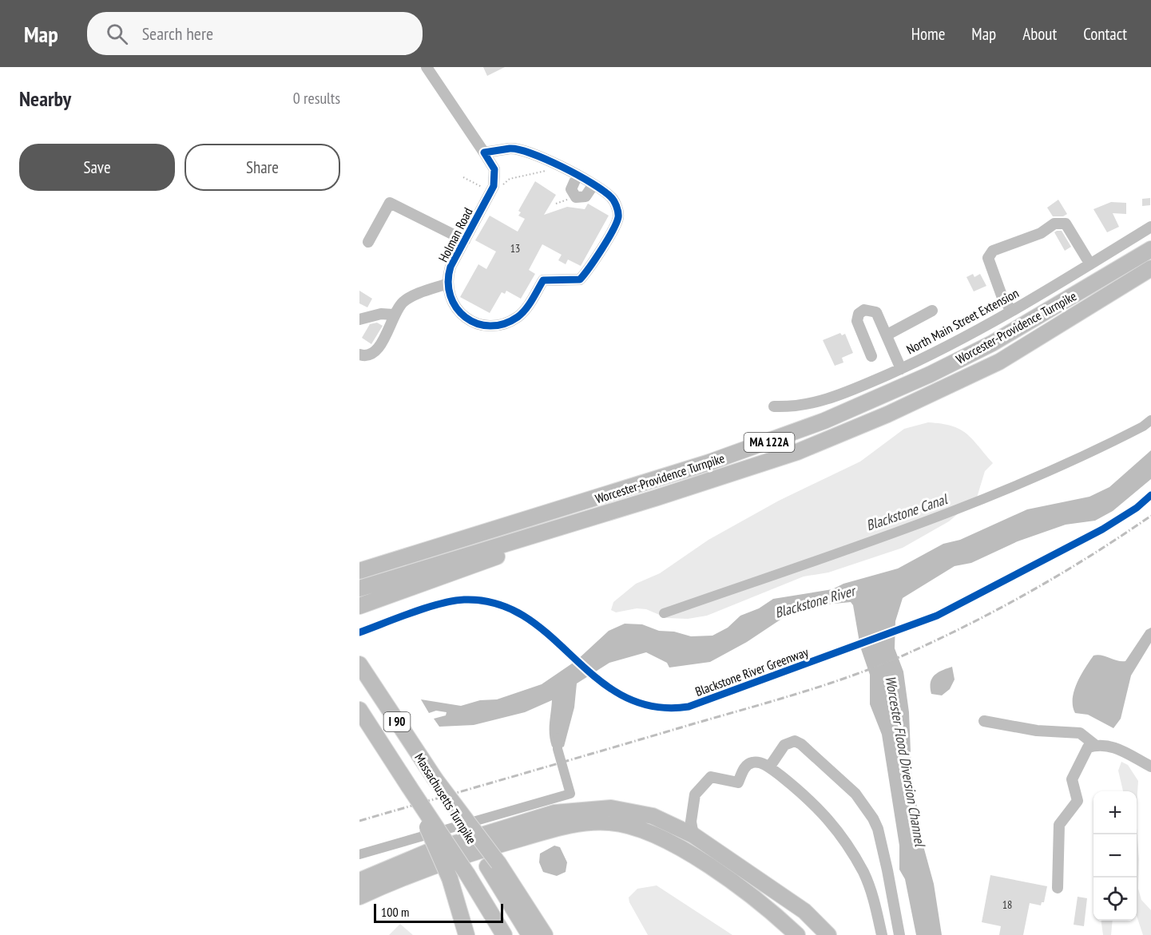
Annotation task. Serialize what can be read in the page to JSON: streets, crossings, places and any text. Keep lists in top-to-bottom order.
{
  "streets": {
    "highway": [
      "Worcester-Providence Turnpike",
      "MA 122A",
      "I 90",
      "Massachusetts Turnpike"
    ],
    "street": ["Holman Road", "North Main Street Extension"],
    "cycle path": ["Blackstone River Greenway"]
  },
  "water": ["Blackstone Canal", "Blackstone River", "Worcester Flood Diversion Channel"],
  "house_numbers": ["13", "18"],
  "scale_bar": "100 m",
  "page": {
    "header": "Map",
    "search": "Search here",
    "nav": [
      "Home",
      "Map",
      "About",
      "Contact"
    ],
    "heading": ["Nearby", "0 results"],
    "buttons": ["Save", "Share"],
    "map_buttons": ["+", "−"],
    "scale": "100 m"
  }
}
